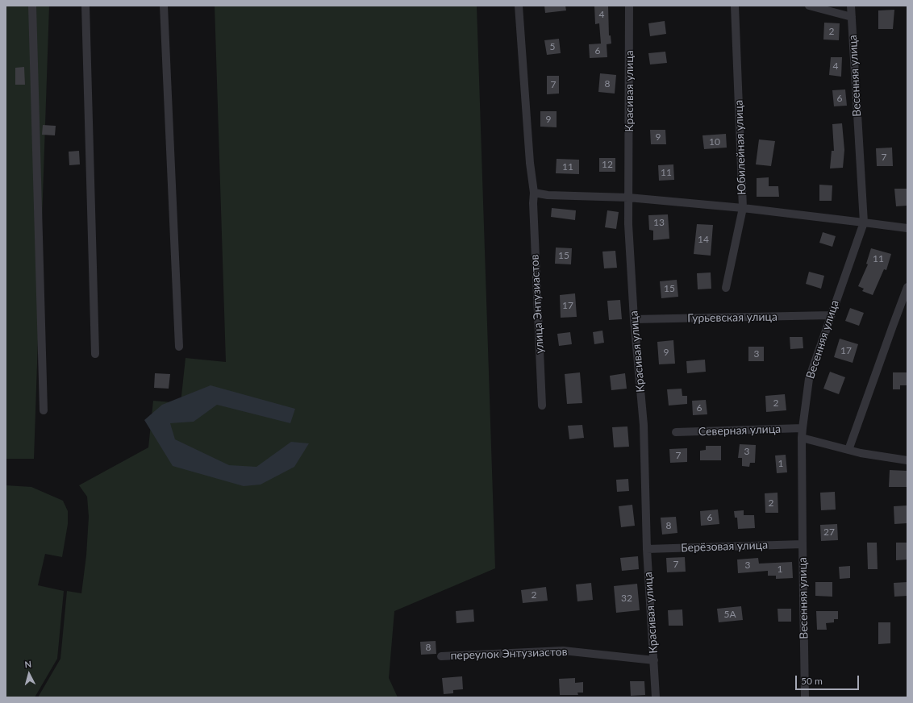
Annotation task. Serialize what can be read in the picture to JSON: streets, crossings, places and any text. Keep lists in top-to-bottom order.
{
  "streets": {
    "street": [
      "Весенняя улица",
      "Красивая улица",
      "Юбилейная улица",
      "улица Энтузиастов",
      "Гурьевская улица",
      "Северная улица",
      "Берёзовая улица",
      "переулок Энтузиастов"
    ]
  },
  "crossings": [
    ["Весенняя улица", "Гурьевская улица"],
    ["Весенняя улица", "Северная улица"],
    ["Весенняя улица", "Берёзовая улица"],
    ["Красивая улица", "Гурьевская улица"],
    ["Красивая улица", "Берёзовая улица"],
    ["Красивая улица", "переулок Энтузиастов"]
  ],
  "house_numbers": [
    "4",
    "2",
    "5",
    "6",
    "4",
    "8",
    "7",
    "6",
    "9",
    "9",
    "10",
    "7",
    "12",
    "11",
    "11",
    "13",
    "14",
    "15",
    "11",
    "15",
    "17",
    "17",
    "9",
    "3",
    "2",
    "6",
    "3",
    "7",
    "1",
    "2",
    "6",
    "8",
    "27",
    "7",
    "3",
    "1",
    "2",
    "32",
    "5А",
    "8"
  ],
  "scale_bar": "50 m",
  "north": "top"
}
